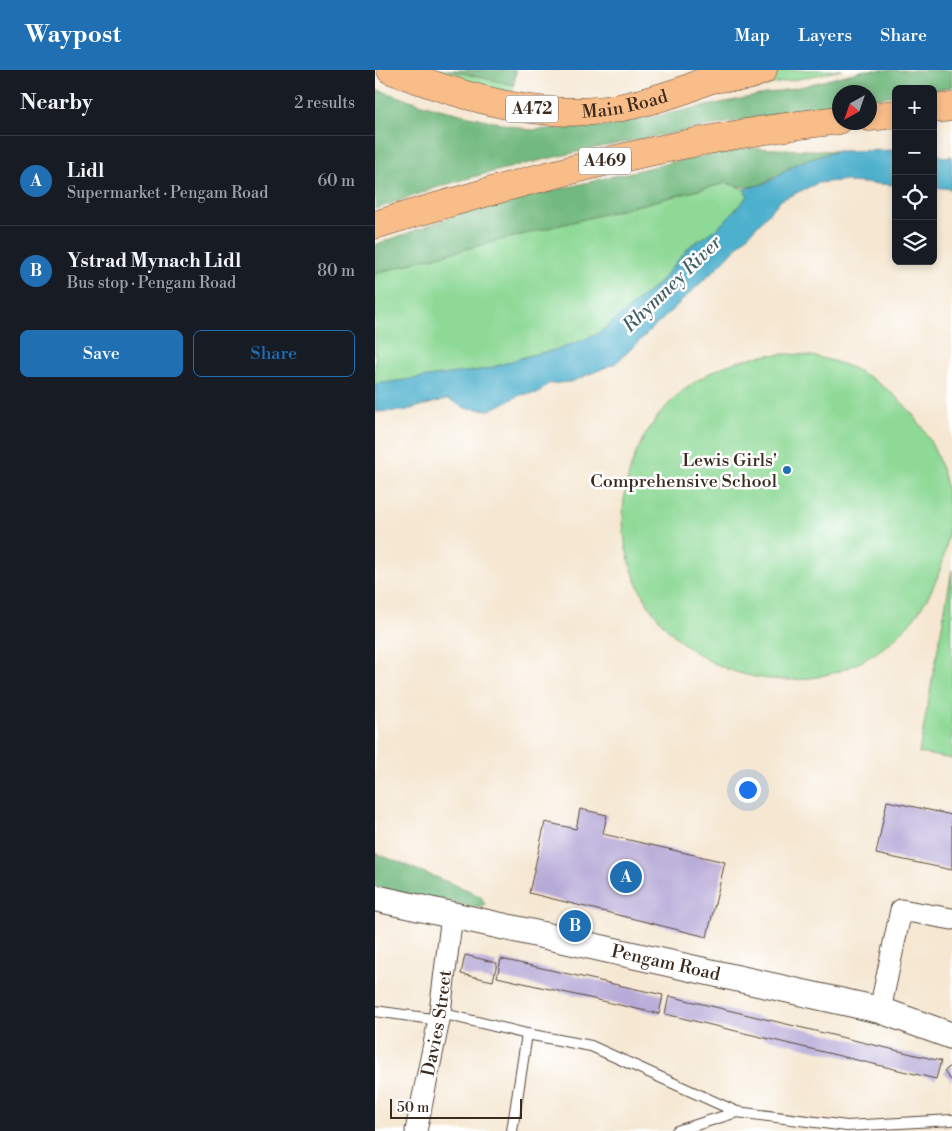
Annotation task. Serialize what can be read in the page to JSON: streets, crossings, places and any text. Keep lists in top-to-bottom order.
{
  "streets": {
    "main road": ["Main Road", "A472", "A469"],
    "street": ["Pengam Road", "Davies Street"]
  },
  "crossings": [
    ["Main Road", "A472"],
    ["Pengam Road", "Davies Street"]
  ],
  "water": ["Rhymney River"],
  "places": ["Lewis Girls' Comprehensive School"],
  "scale_bar": "50 m",
  "north": "bottom left",
  "page": {
    "header": "Waypost",
    "nav": ["Map", "Layers", "Share"],
    "heading": ["Nearby", "2 results"],
    "map_buttons": ["+", "−"],
    "list": [
      {
        "mark": "A",
        "name": "Lidl",
        "note": "Supermarket · Pengam Road",
        "value": "60 m"
      },
      {
        "mark": "B",
        "name": "Ystrad Mynach Lidl",
        "note": "Bus stop · Pengam Road",
        "value": "80 m"
      }
    ],
    "buttons": ["Save", "Share"],
    "pins": ["A", "B"],
    "scale": "50 m"
  }
}
